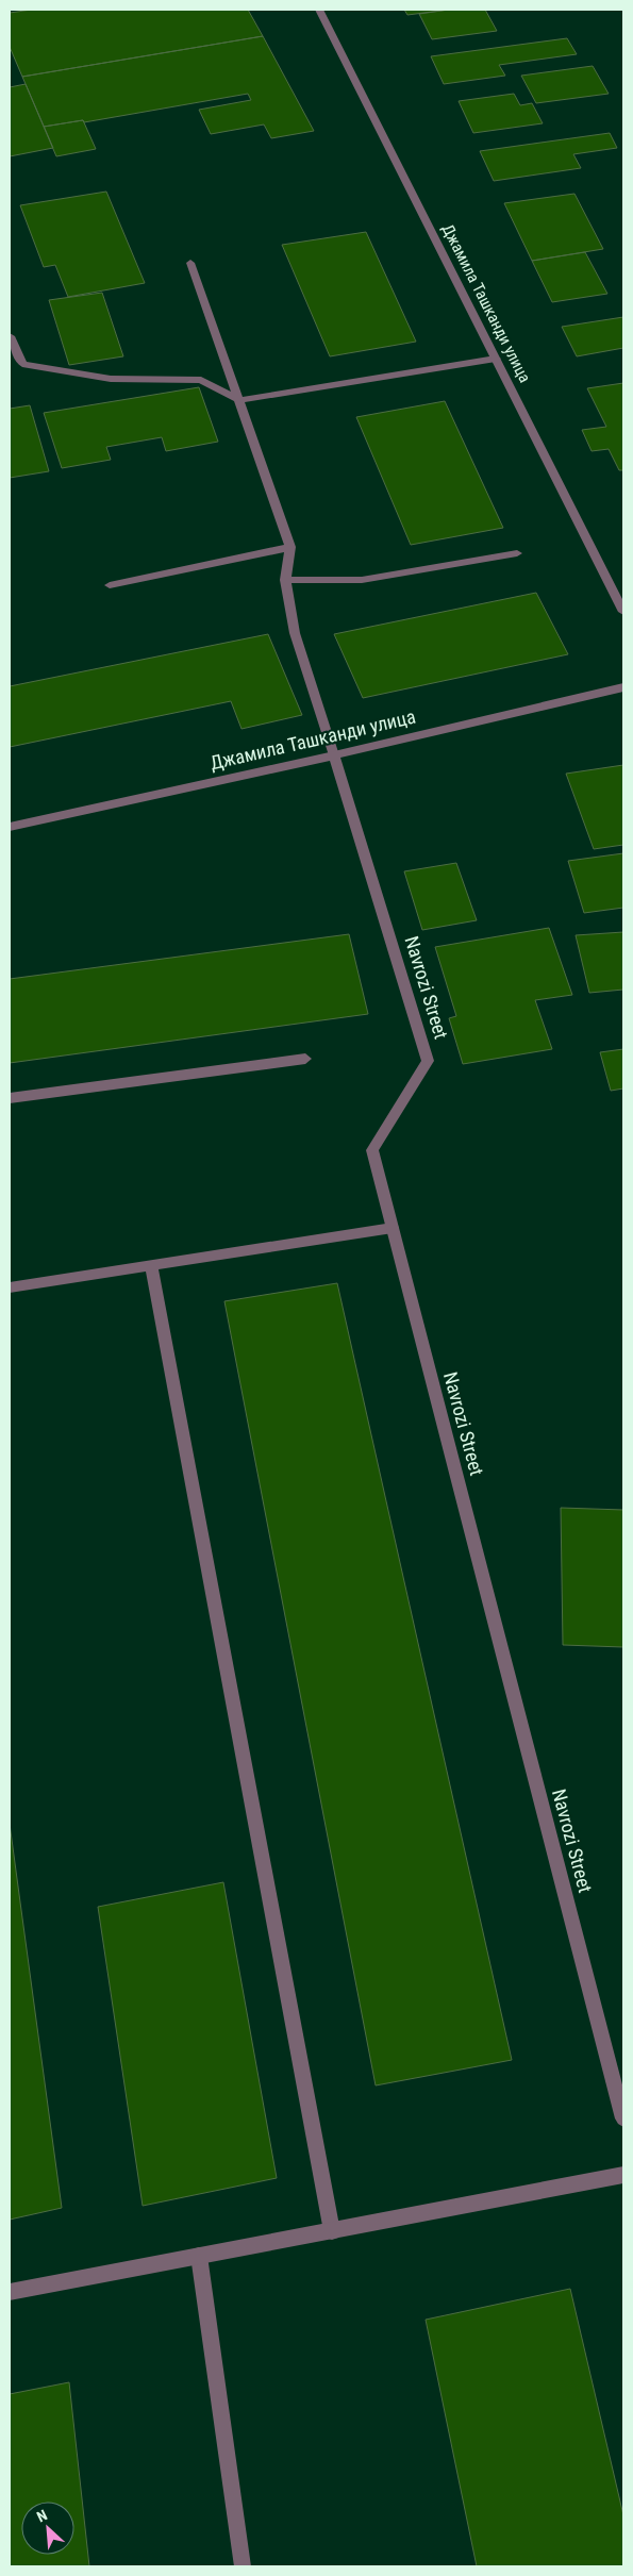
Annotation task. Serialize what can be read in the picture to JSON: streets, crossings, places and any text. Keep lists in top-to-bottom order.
{
  "streets": {
    "street": ["Джамила Ташканди улица", "Navrozi Street"]
  },
  "crossings": [
    ["Джамила Ташканди улица", "Navrozi Street"]
  ],
  "north": "top left"
}
